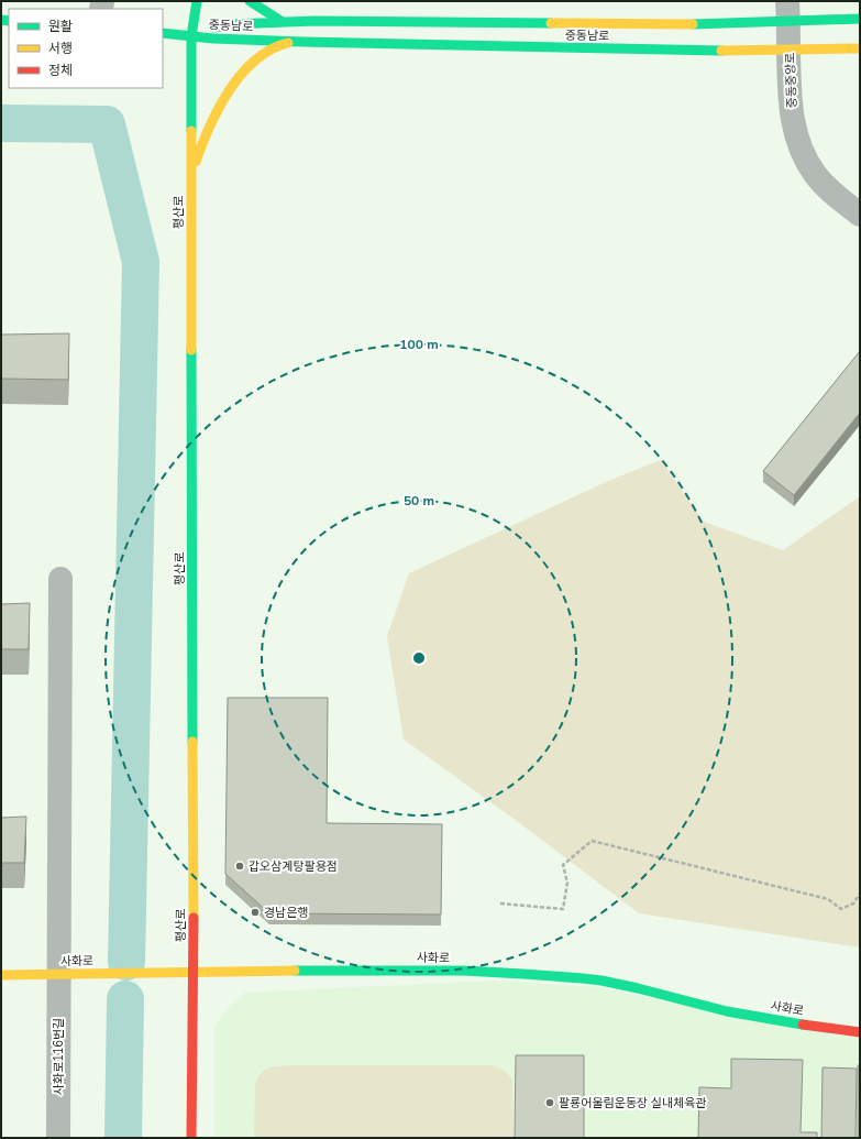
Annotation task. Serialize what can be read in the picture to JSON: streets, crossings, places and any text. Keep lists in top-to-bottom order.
{
  "streets": {
    "main road": ["중동남로", "평산로", "사화로"],
    "street": ["중동중앙로", "사화로116번길"]
  },
  "crossings": [
    ["중동남로", "중동중앙로"],
    ["중동남로", "평산로"],
    ["평산로", "사화로"],
    ["사화로", "사화로116번길"]
  ],
  "places": ["갑오삼계탕팔용점", "경남은행", "팔룡어울림운동장 실내체육관"],
  "legend": ["원활", "서행", "정체"],
  "rings": ["100 m", "50 m"]
}
